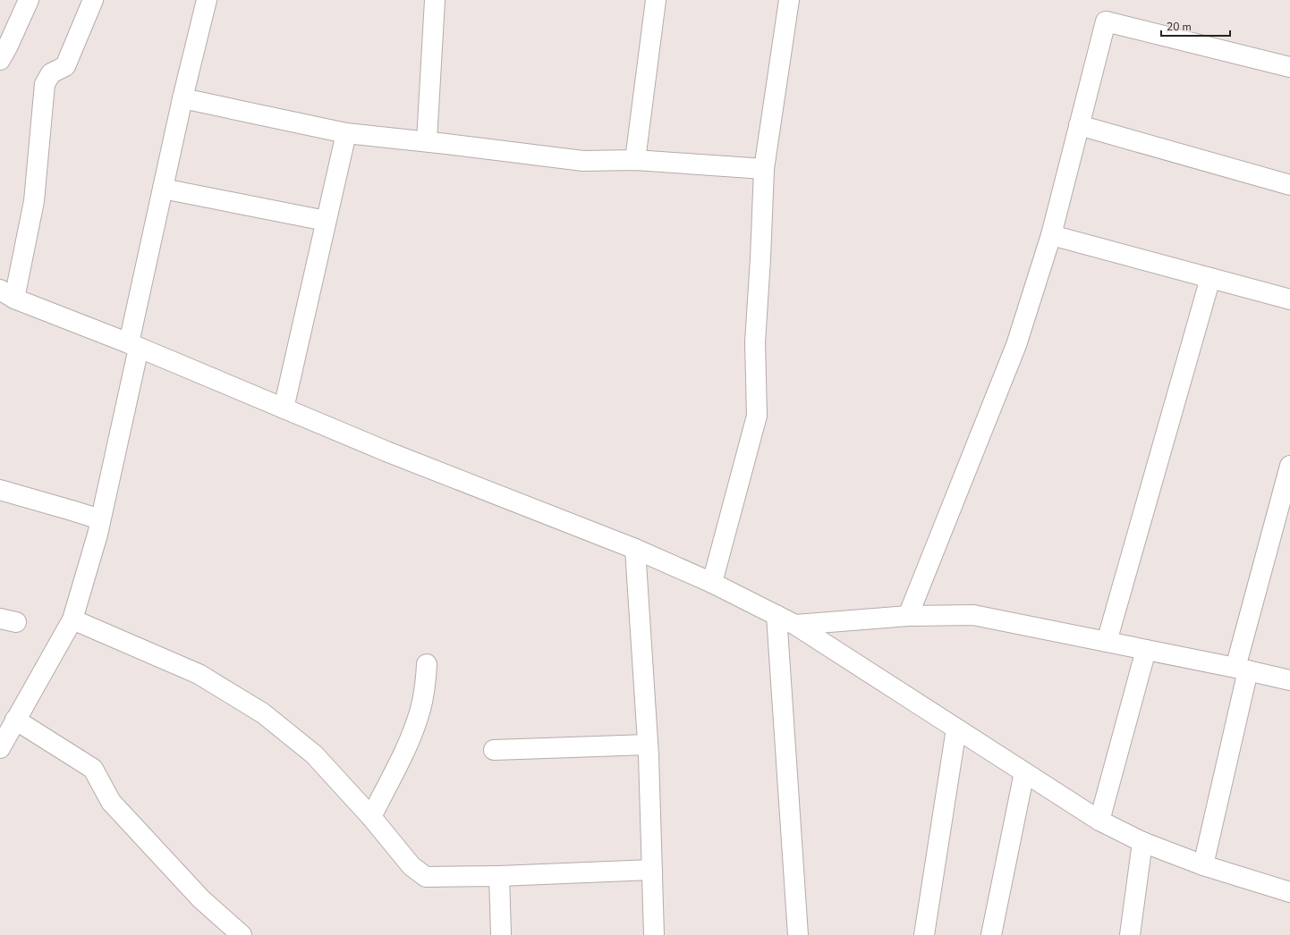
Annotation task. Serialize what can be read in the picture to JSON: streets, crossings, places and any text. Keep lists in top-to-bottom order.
{
  "scale_bar": "20 m"
}
